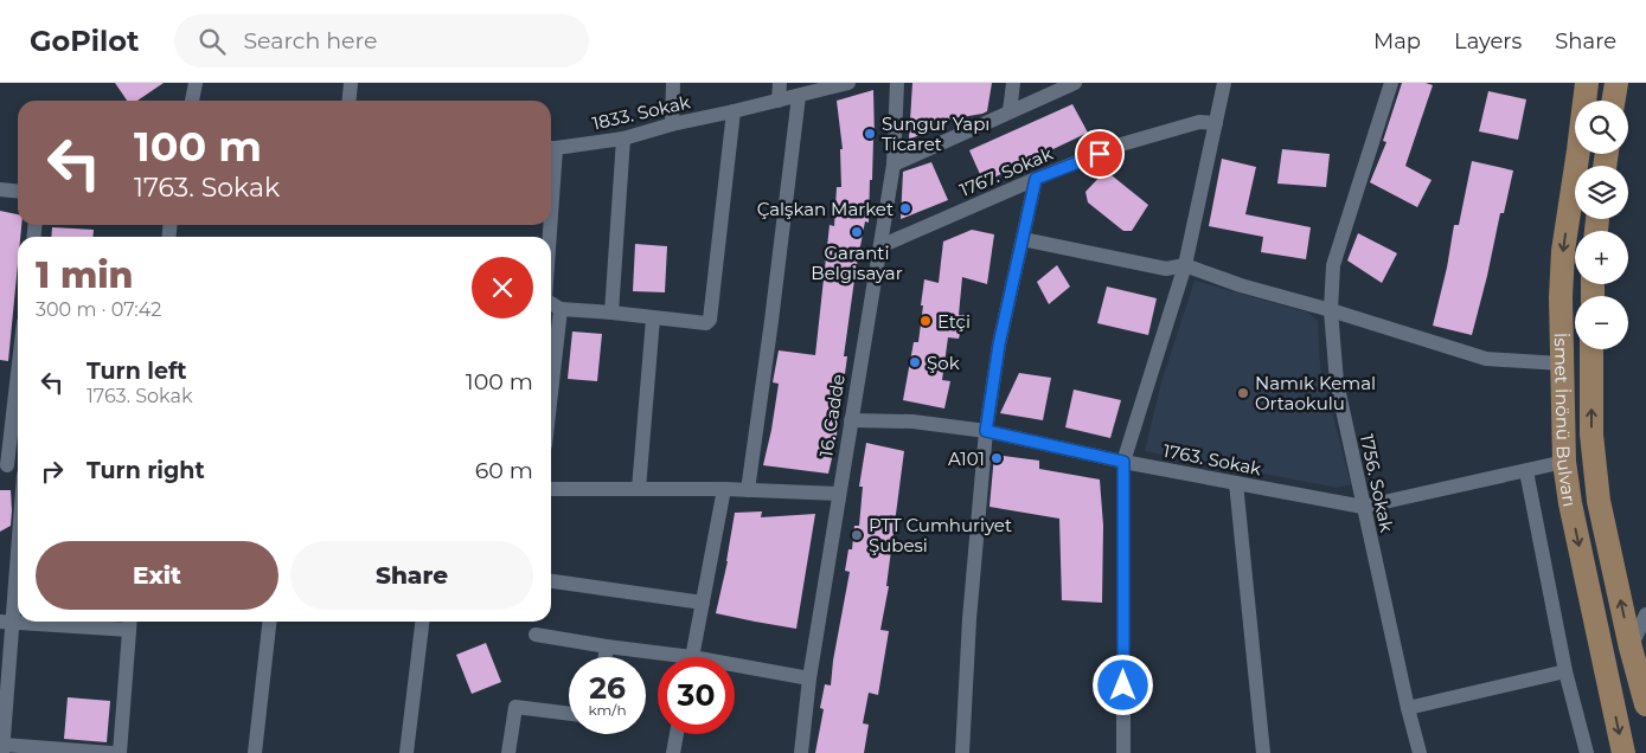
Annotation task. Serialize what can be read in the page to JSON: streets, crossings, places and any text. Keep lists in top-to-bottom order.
{
  "streets": {
    "main road": ["İsmet İnönü Bulvarı"],
    "street": [
      "1833. Sokak",
      "1767. Sokak",
      "16. Cadde",
      "1763. Sokak",
      "1756. Sokak"
    ]
  },
  "crossings": [
    ["1767. Sokak", "16. Cadde"],
    ["16. Cadde", "1763. Sokak"],
    ["İsmet İnönü Bulvarı", "1763. Sokak"],
    ["1763. Sokak", "1756. Sokak"]
  ],
  "places": [
    "Sungur Yapı Ticaret",
    "Çalşkan Market",
    "Garanti Belgisayar",
    "Etçi",
    "Şok",
    "Namık Kemal Ortaokulu",
    "A101",
    "PTT Cumhuriyet Şubesi"
  ],
  "page": {
    "header": "GoPilot",
    "search": "Search here",
    "nav": ["Map", "Layers", "Share"],
    "map_buttons": ["+", "−"],
    "turn": ["100 m", "1763. Sokak"],
    "heading": ["1 min", "300 m · 07:42"],
    "list": [
      {
        "name": "Turn left",
        "note": "1763. Sokak",
        "value": "100 m"
      },
      {
        "name": "Turn right",
        "value": "60 m"
      }
    ],
    "buttons": ["Exit", "Share"],
    "speed": "26 km/h",
    "limit": "30"
  }
}
